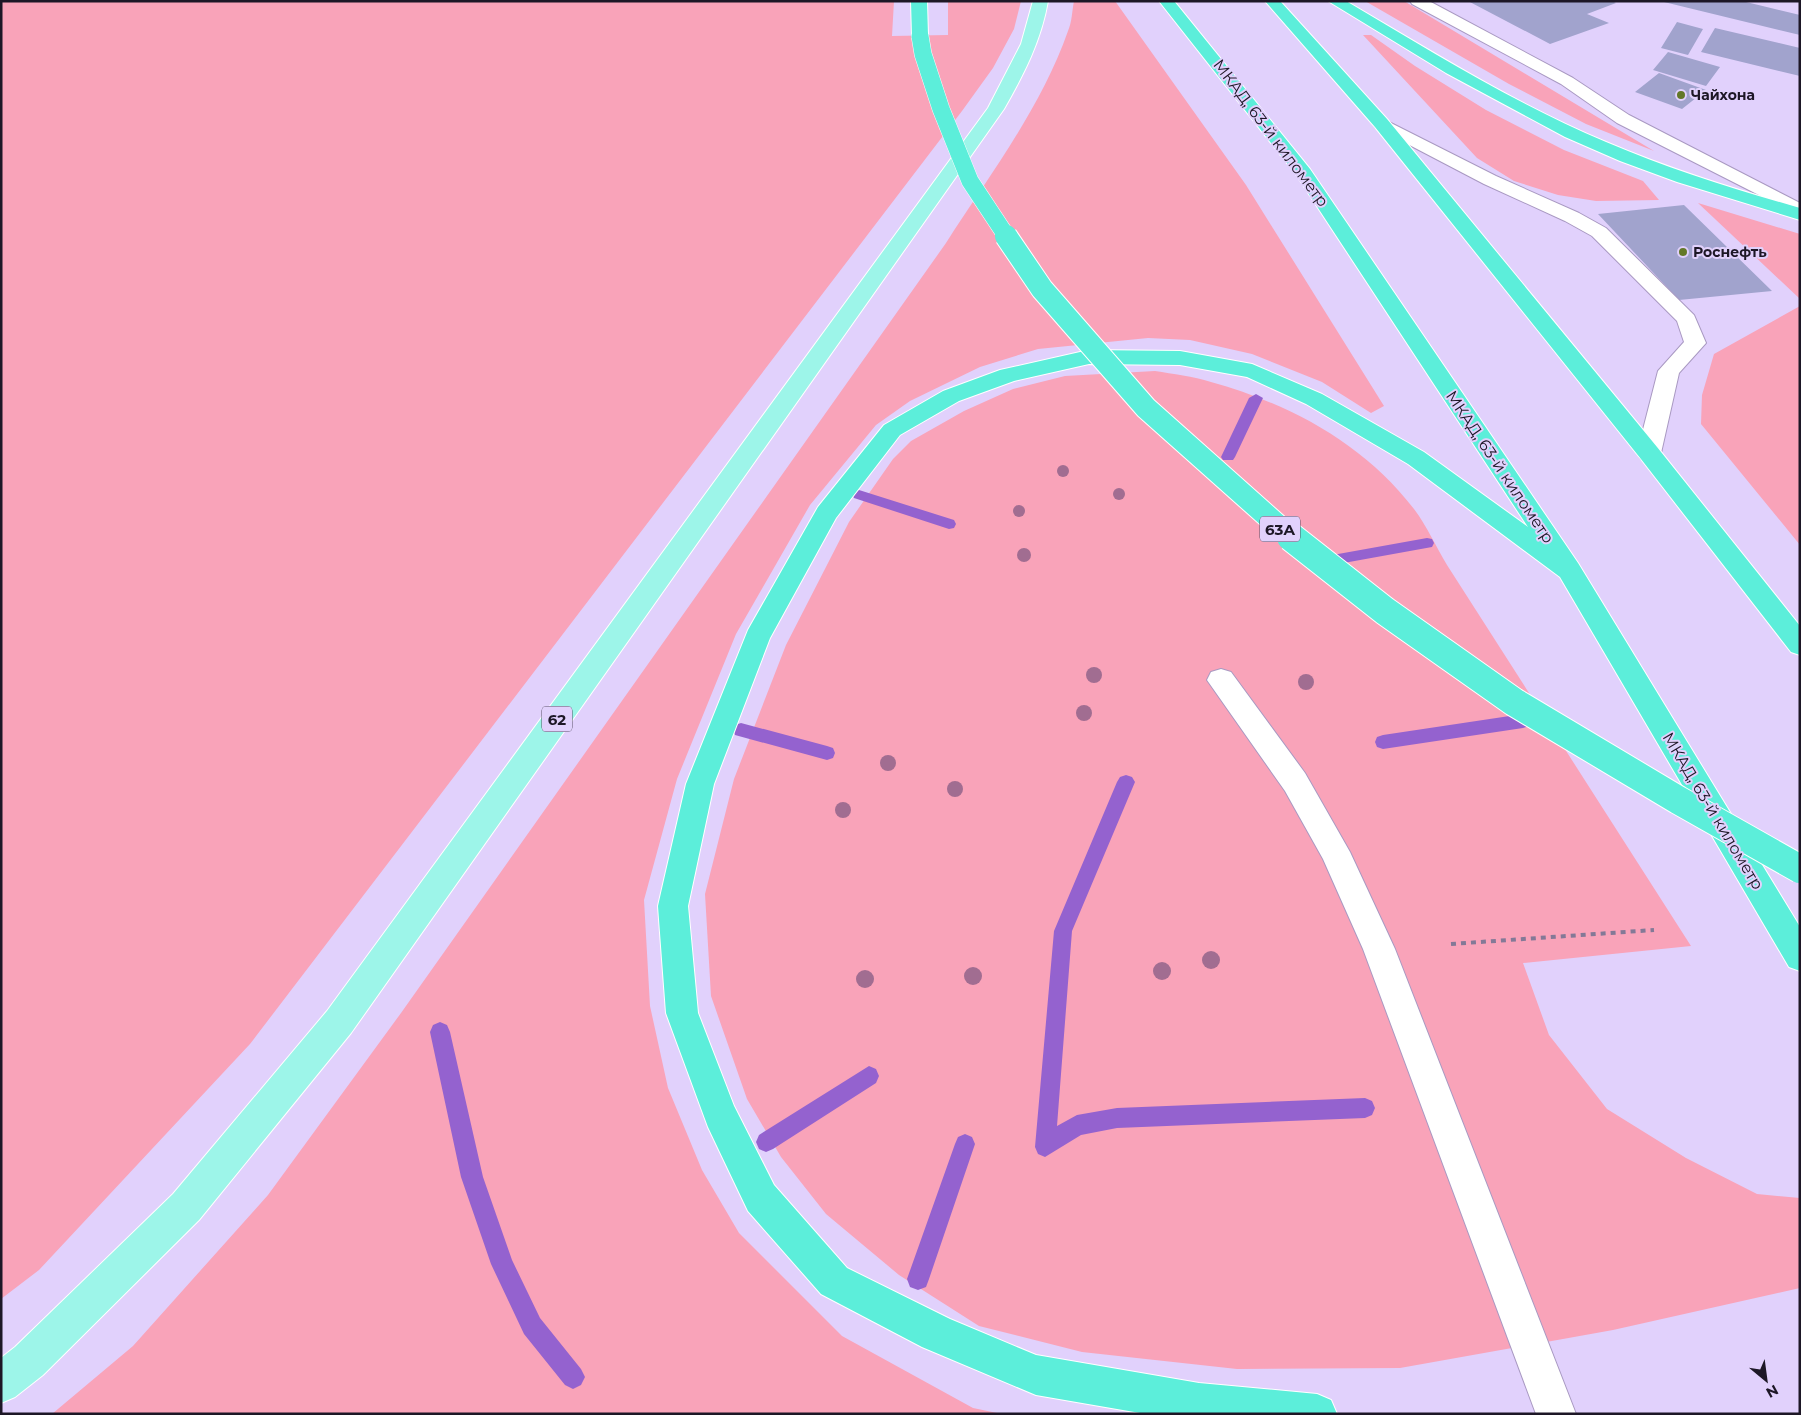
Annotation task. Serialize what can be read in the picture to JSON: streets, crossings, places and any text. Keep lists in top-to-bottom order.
{
  "streets": {
    "highway": ["МКАД, 63-й километр", "63A"],
    "main road": ["62"]
  },
  "places": ["Чайхона", "Роснефть"],
  "north": "bottom right"
}
